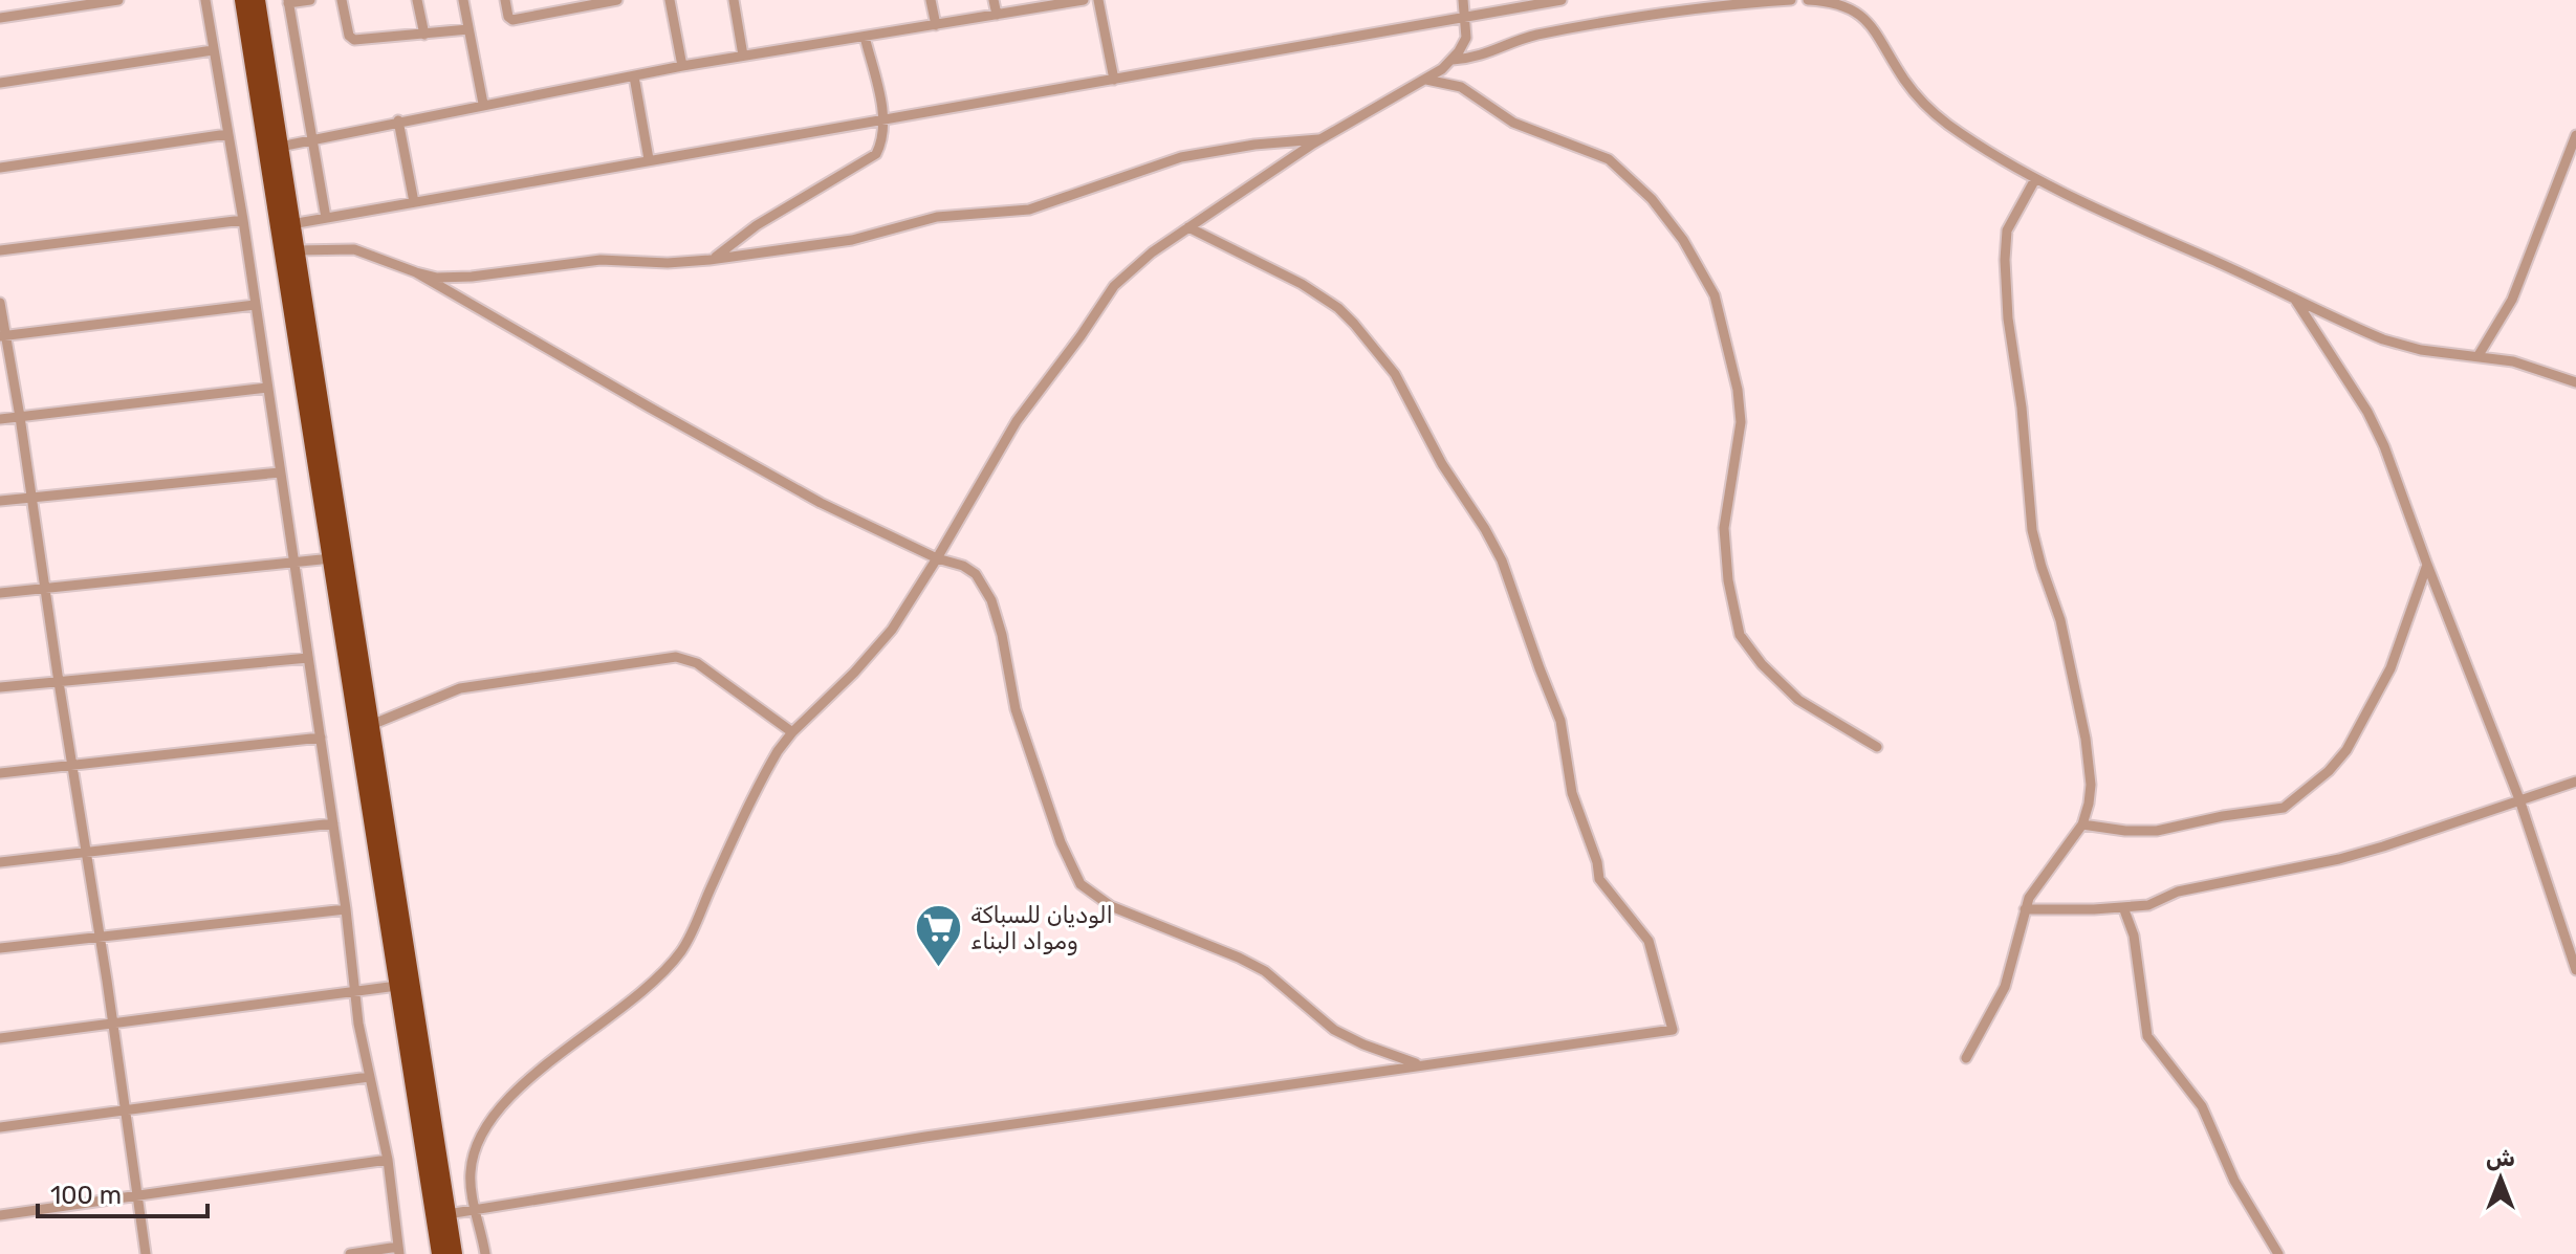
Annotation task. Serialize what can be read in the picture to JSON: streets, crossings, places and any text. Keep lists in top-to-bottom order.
{
  "places": {
    "supermarket": ["الوديان للسباكة ومواد البناء"]
  },
  "scale_bar": "100 m",
  "north": "top"
}
